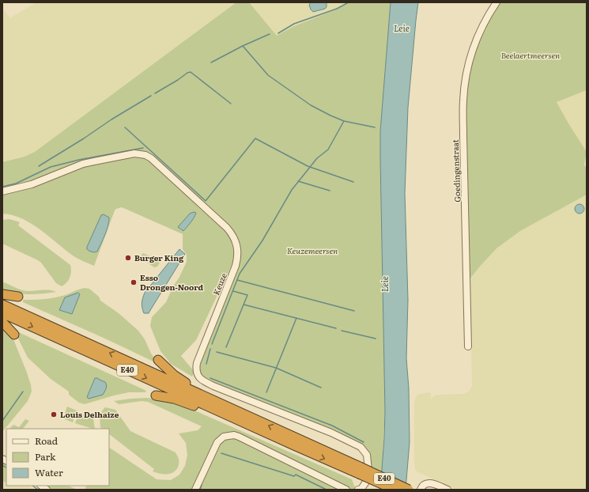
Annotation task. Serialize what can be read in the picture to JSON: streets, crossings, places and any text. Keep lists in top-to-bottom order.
{
  "streets": {
    "highway": ["E40"],
    "street": ["Goedingenstraat", "Keuze"]
  },
  "water": ["Leie"],
  "parks": ["Beelaertmeersen", "Keuzemeersen"],
  "places": ["Burger King", "Esso Drongen-Noord", "Louis Delhaize"],
  "legend": ["Road", "Park", "Water"]
}
